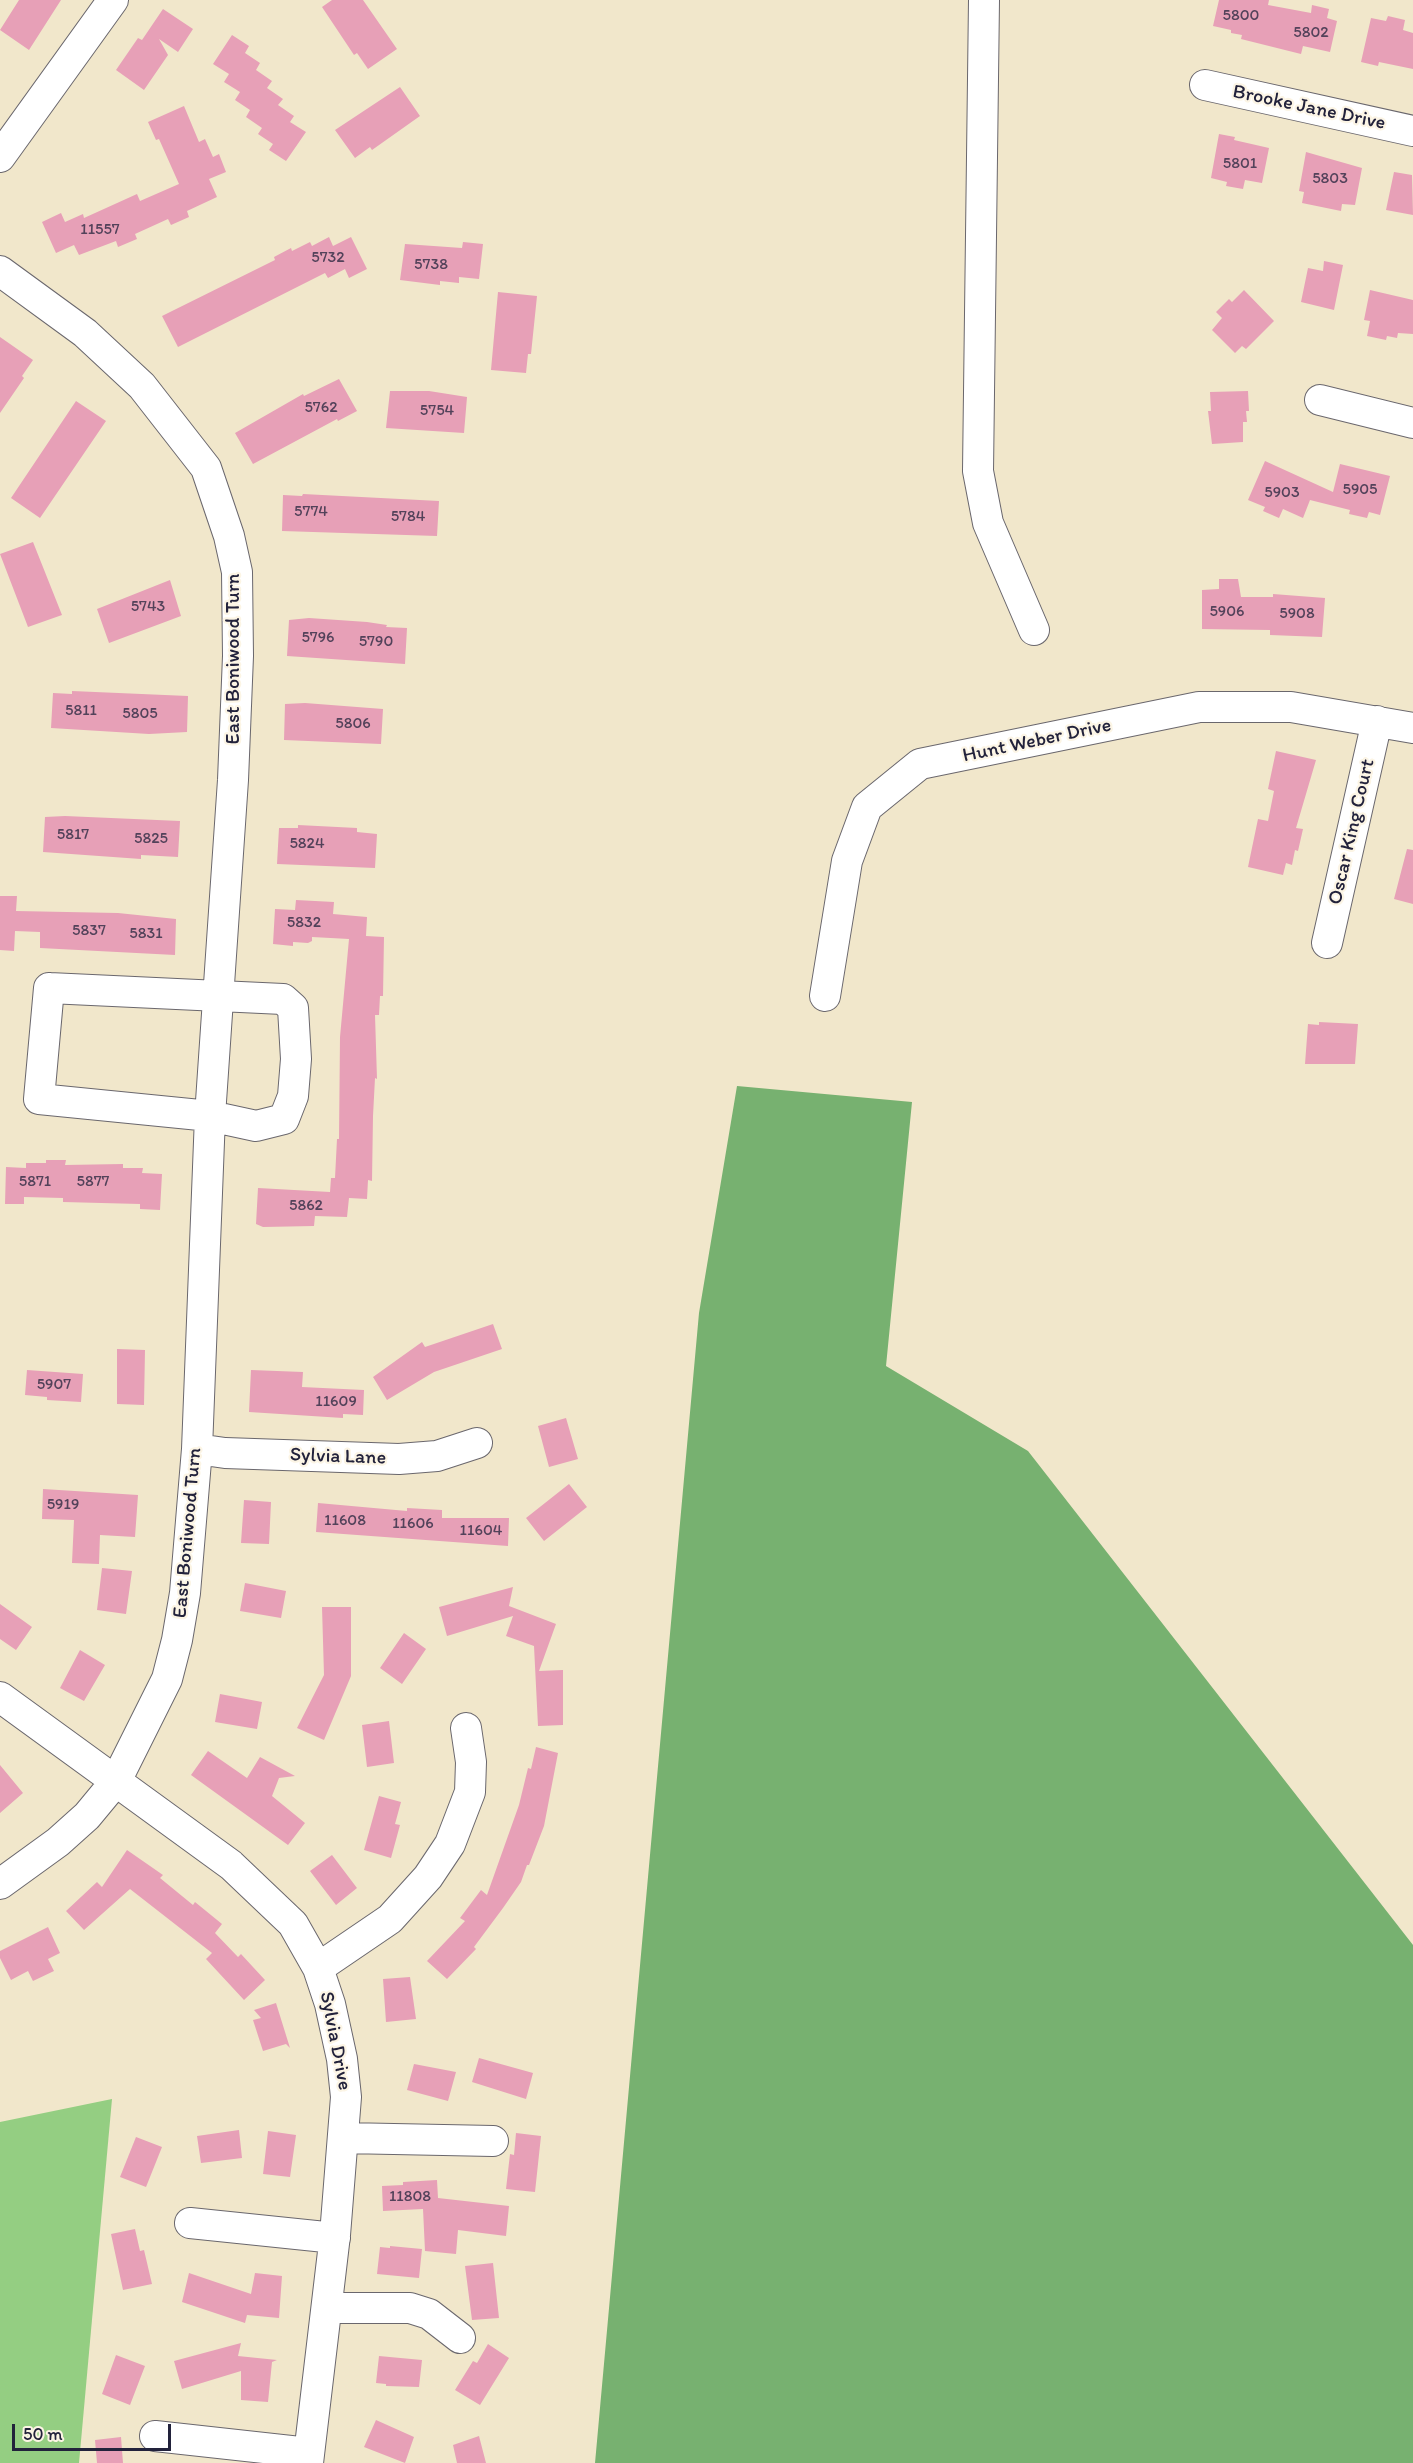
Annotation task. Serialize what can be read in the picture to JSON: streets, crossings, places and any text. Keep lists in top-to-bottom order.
{
  "streets": {
    "street": [
      "Brooke Jane Drive",
      "East Boniwood Turn",
      "Hunt Weber Drive",
      "Oscar King Court",
      "Sylvia Lane",
      "Sylvia Drive"
    ]
  },
  "crossings": [
    ["East Boniwood Turn", "Sylvia Lane"],
    ["East Boniwood Turn", "Sylvia Drive"],
    ["Hunt Weber Drive", "Oscar King Court"]
  ],
  "house_numbers": [
    "5800",
    "5802",
    "5801",
    "5803",
    "11557",
    "5732",
    "5738",
    "5762",
    "5754",
    "5905",
    "5903",
    "5774",
    "5784",
    "5743",
    "5906",
    "5908",
    "5796",
    "5790",
    "5811",
    "5805",
    "5806",
    "5817",
    "5825",
    "5824",
    "5832",
    "5837",
    "5831",
    "5871",
    "5877",
    "5862",
    "5907",
    "11609",
    "5919",
    "11608",
    "11606",
    "11604",
    "11808"
  ],
  "scale_bar": "50 m"
}
